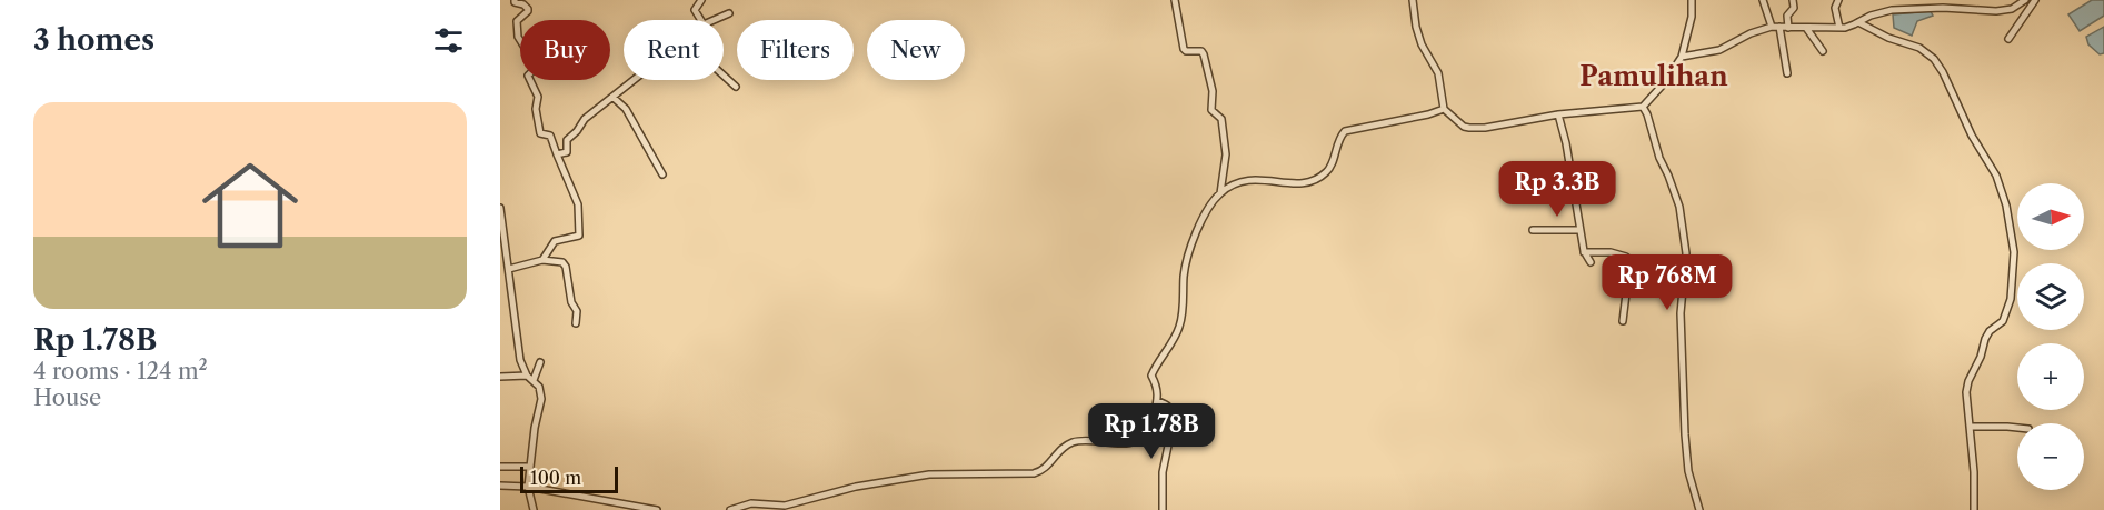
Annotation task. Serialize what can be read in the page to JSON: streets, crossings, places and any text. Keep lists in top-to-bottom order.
{
  "districts": ["Pamulihan"],
  "scale_bar": "100 m",
  "north": "right",
  "page": {
    "heading": "3 homes",
    "chip": [
      "Buy",
      "Rent",
      "Filters",
      "New"
    ],
    "list": [
      {
        "name": "Rp 1.78B",
        "note": "4 rooms · 124 m² · House"
      }
    ],
    "price": ["Rp 3.3B", "Rp 768M", "Rp 1.78B"],
    "map_buttons": ["+", "−"],
    "scale": "100 m"
  }
}
